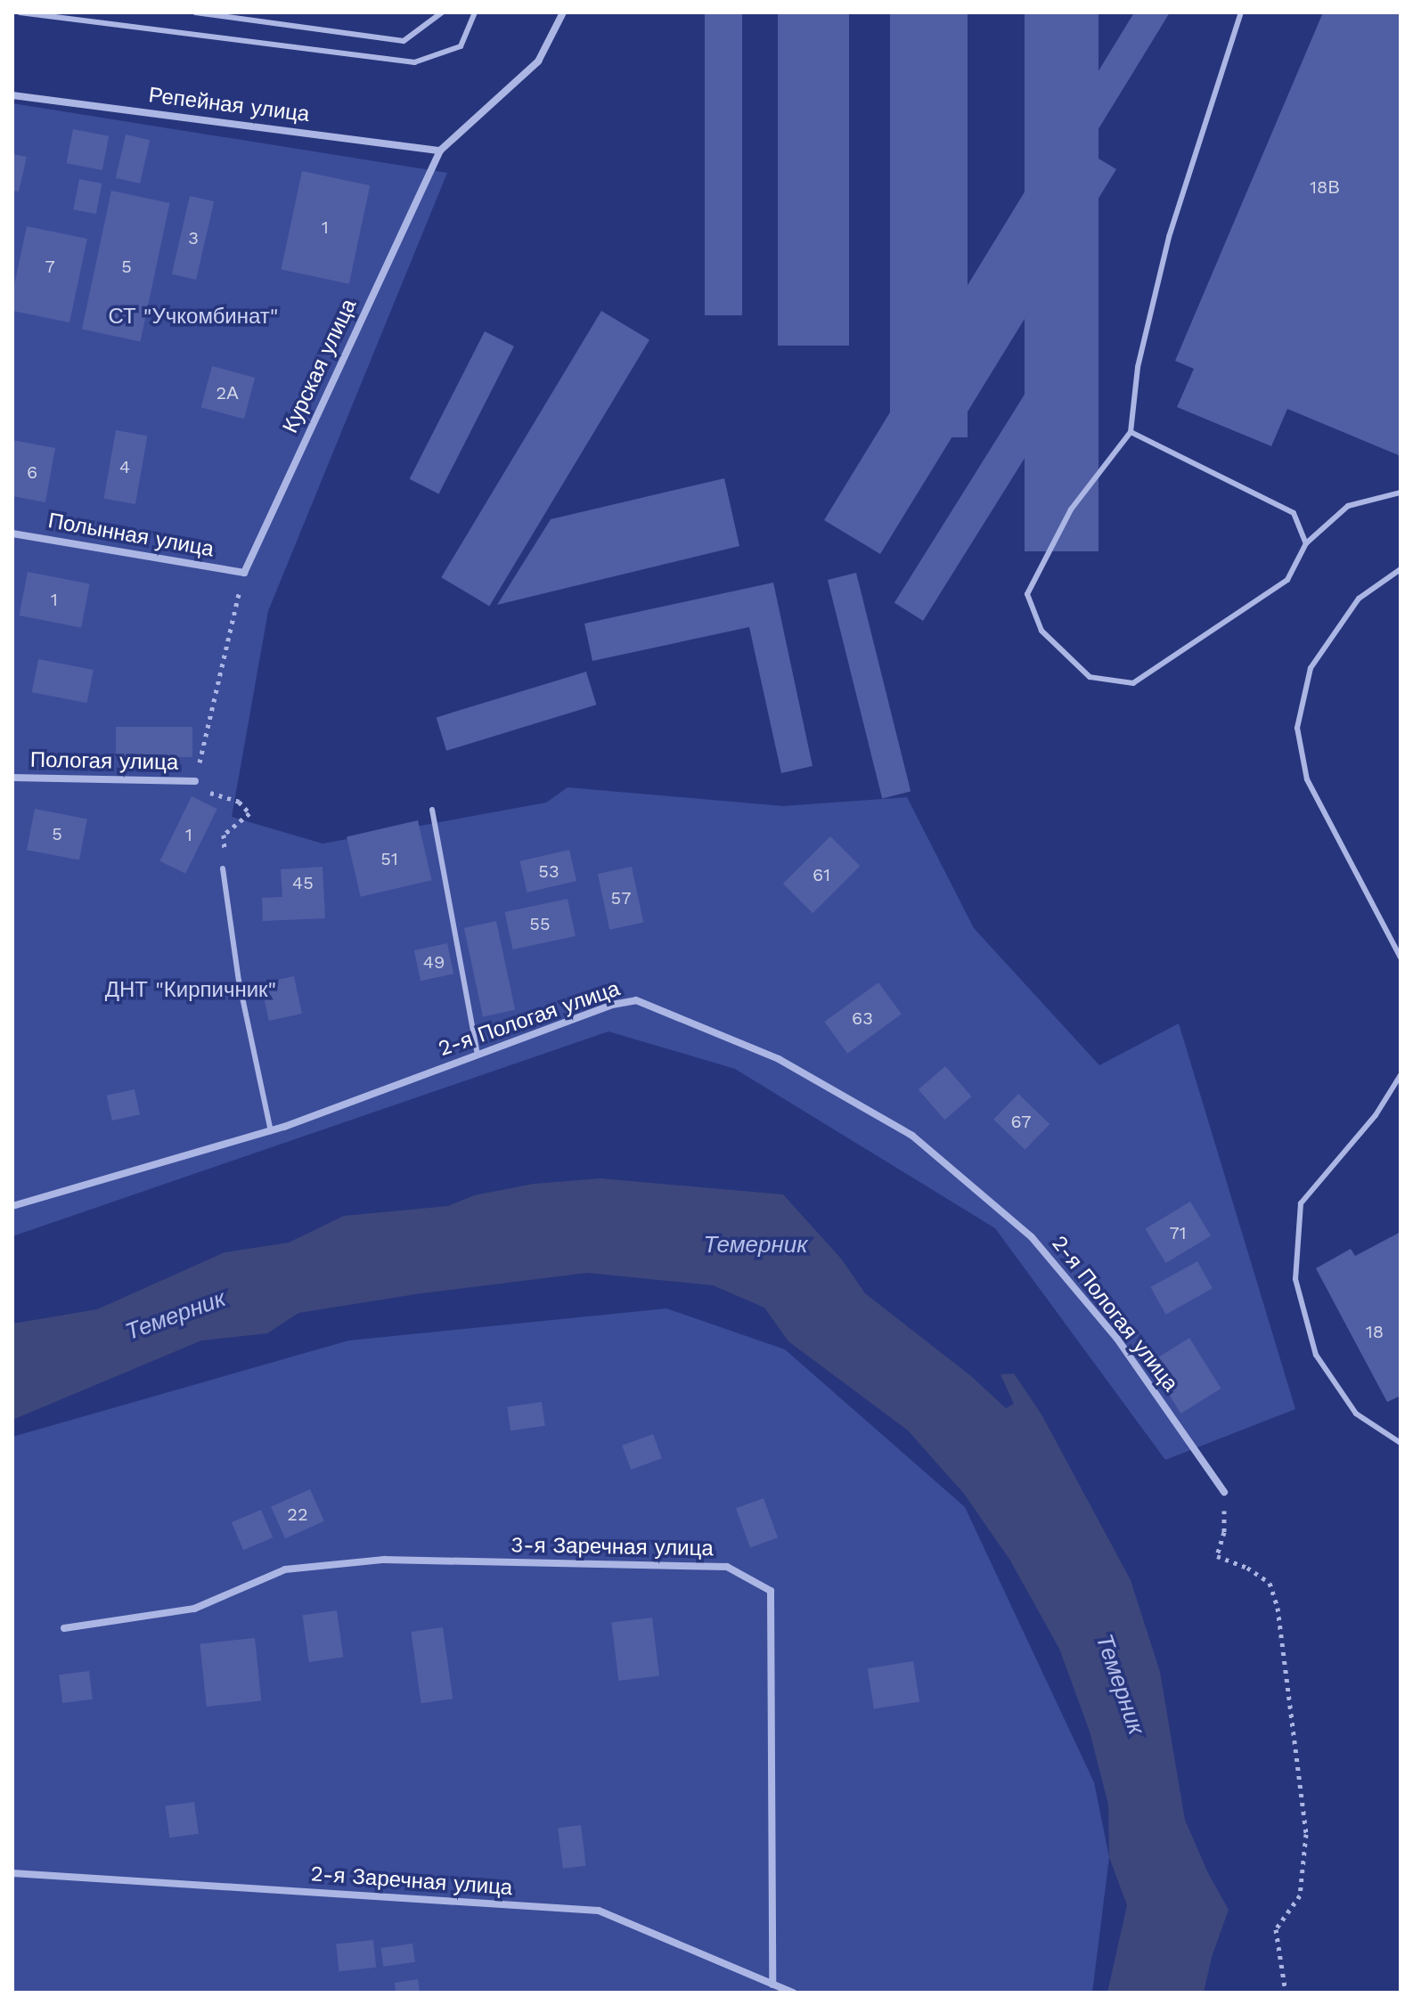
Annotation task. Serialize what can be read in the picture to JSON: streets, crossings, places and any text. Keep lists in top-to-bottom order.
{
  "streets": {
    "street": [
      "Репейная улица",
      "Курская улица",
      "Полынная улица",
      "Пологая улица",
      "2-я Пологая улица",
      "3-я Заречная улица",
      "2-я Заречная улица"
    ]
  },
  "crossings": [
    ["Репейная улица", "Курская улица"],
    ["Курская улица", "Полынная улица"],
    ["3-я Заречная улица", "2-я Заречная улица"]
  ],
  "water": ["Темерник"],
  "parks": ["СТ \"Учкомбинат\"", "ДНТ \"Кирпичник\""],
  "house_numbers": [
    "18В",
    "1",
    "3",
    "7",
    "5",
    "2А",
    "4",
    "6",
    "1",
    "5",
    "1",
    "51",
    "53",
    "61",
    "45",
    "57",
    "55",
    "49",
    "63",
    "67",
    "71",
    "18",
    "22"
  ]
}
